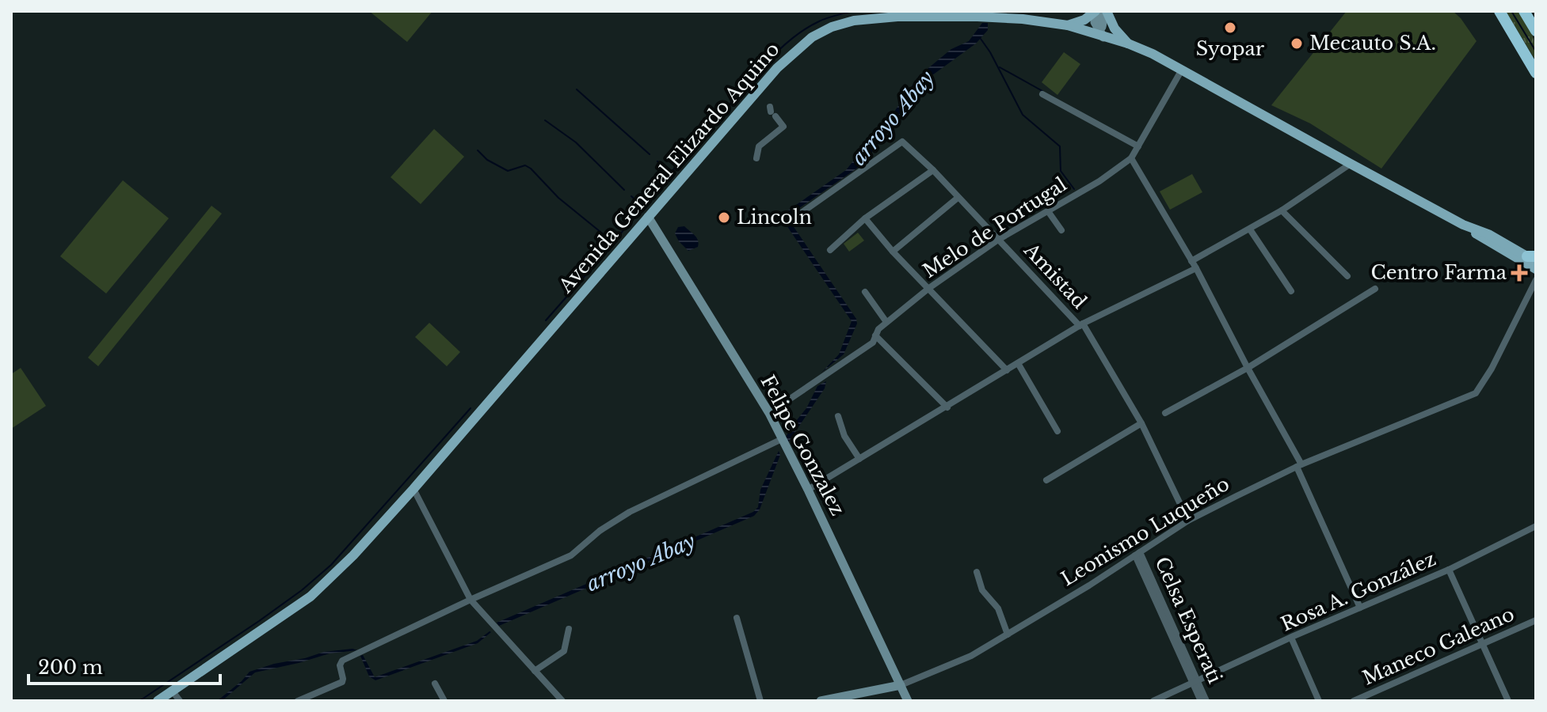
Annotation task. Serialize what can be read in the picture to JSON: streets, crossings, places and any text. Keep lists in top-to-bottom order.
{
  "streets": {
    "main road": ["Avenida General Elizardo Aquino"],
    "street": [
      "Melo de Portugal",
      "Amistad",
      "Felipe Gonzalez",
      "Leonismo Luqueño",
      "Rosa A. González",
      "Celsa Esperati",
      "Maneco Galeano"
    ]
  },
  "crossings": [
    ["Avenida General Elizardo Aquino", "Melo de Portugal"],
    ["Avenida General Elizardo Aquino", "Felipe Gonzalez"],
    ["Melo de Portugal", "Amistad"],
    ["Melo de Portugal", "Felipe Gonzalez"],
    ["Amistad", "Leonismo Luqueño"],
    ["Felipe Gonzalez", "Leonismo Luqueño"],
    ["Leonismo Luqueño", "Celsa Esperati"],
    ["Rosa A. González", "Celsa Esperati"]
  ],
  "water": ["arroyo Abay"],
  "places": {
    "other": ["Syopar", "Mecauto S.A.", "Lincoln"],
    "health": ["Centro Farma"]
  },
  "scale_bar": "200 m"
}
